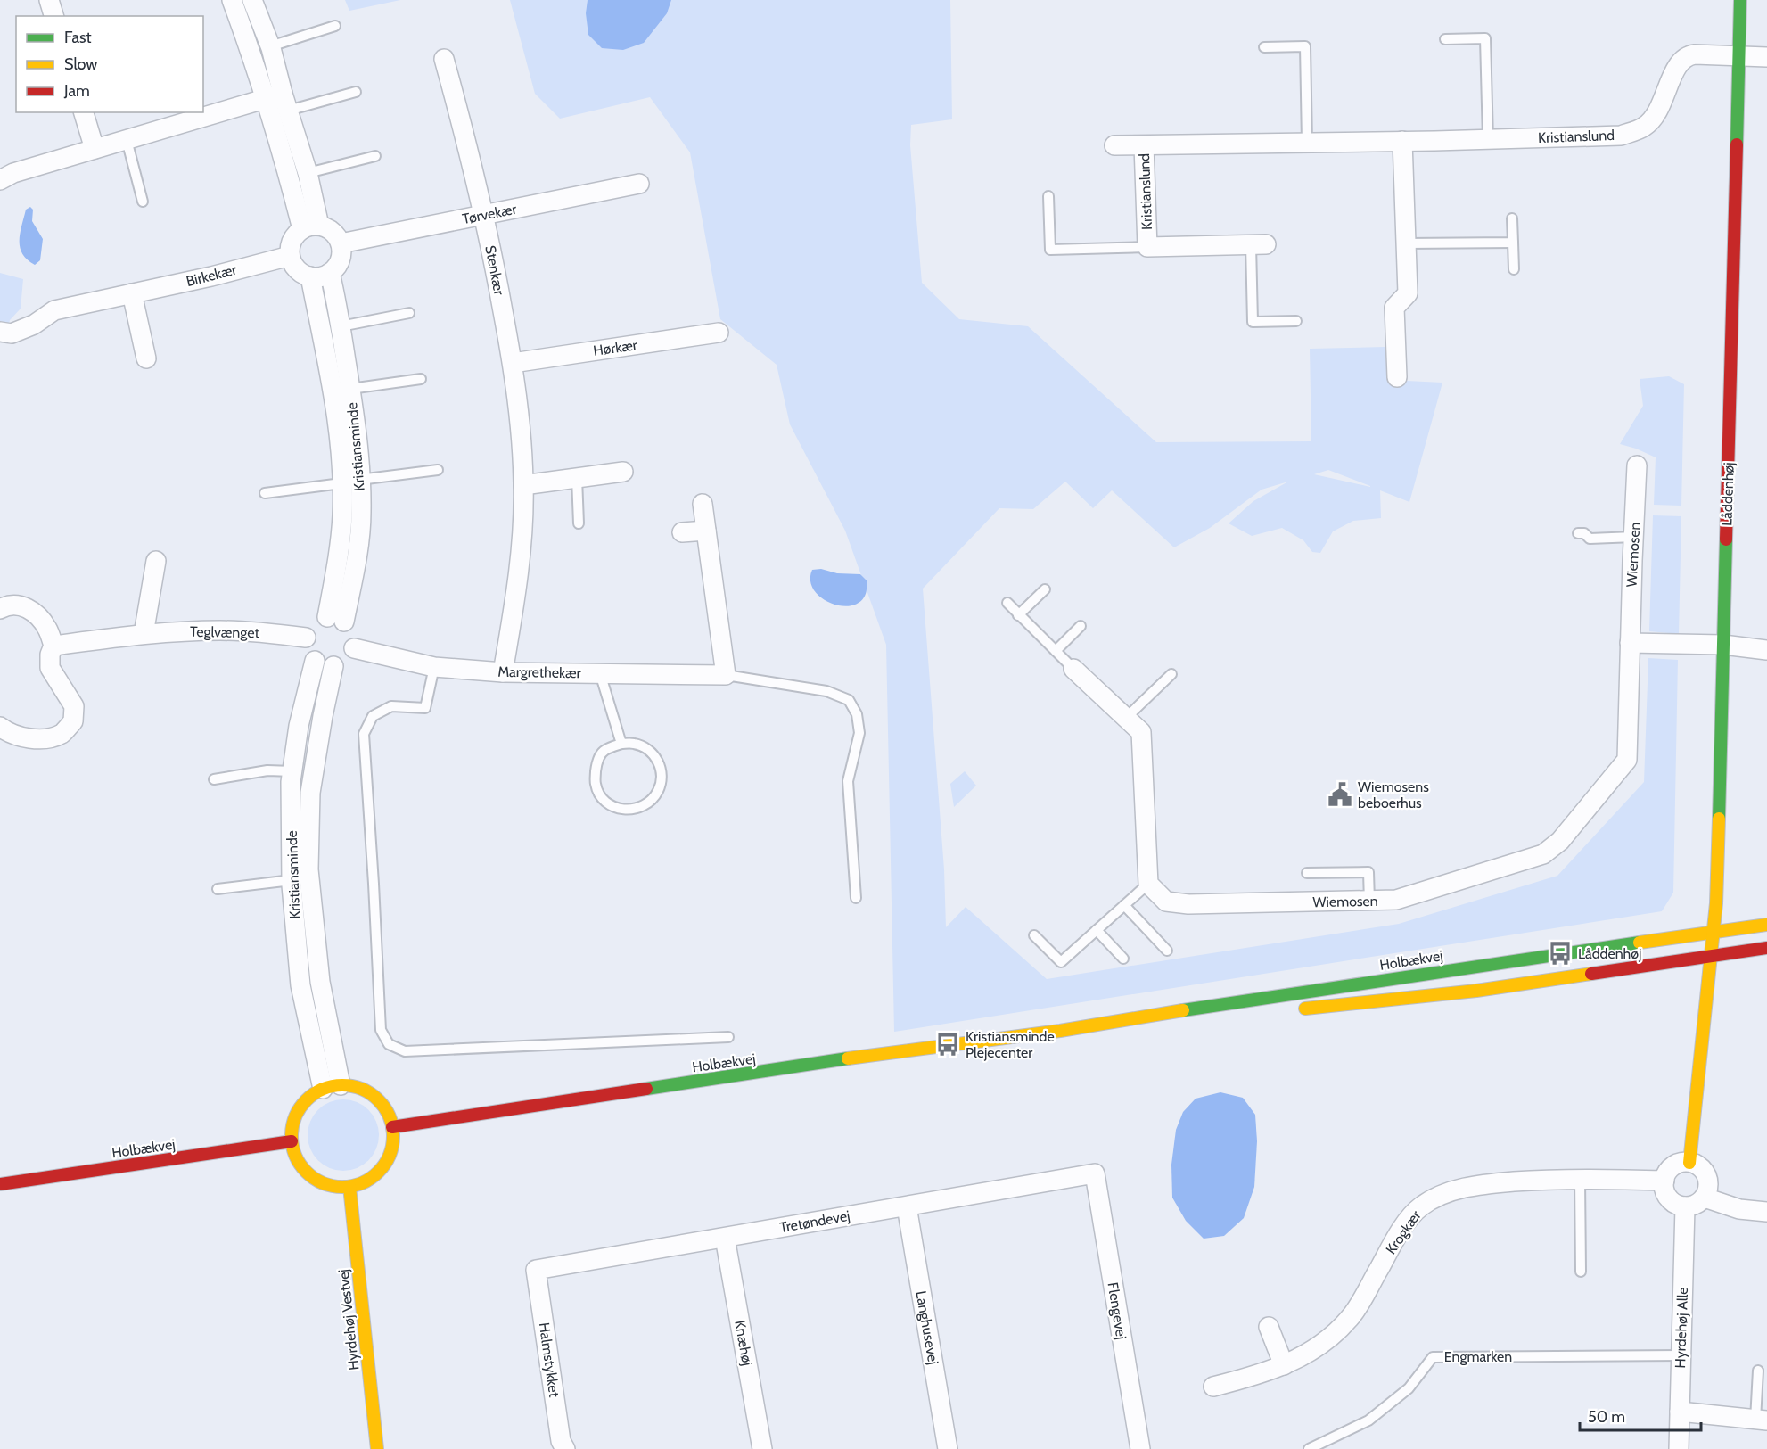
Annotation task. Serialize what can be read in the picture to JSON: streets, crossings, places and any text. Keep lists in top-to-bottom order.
{
  "streets": {
    "street": [
      "Kristianslund",
      "Tørvekær",
      "Stenkær",
      "Birkekær",
      "Hørkær",
      "Kristiansminde",
      "Låddenhøj",
      "Wiemosen",
      "Teglvænget",
      "Margrethekær",
      "Holbækvej",
      "Tretøndevej",
      "Krogkær",
      "Flengevej",
      "Hyrdehøj Vestvej",
      "Langhusevej",
      "Hyrdehøj Alle",
      "Knæhøj",
      "Halmstykket"
    ],
    "lane": ["Engmarken"]
  },
  "crossings": [
    ["Kristianslund", "Låddenhøj"],
    ["Tørvekær", "Stenkær"],
    ["Tørvekær", "Birkekær"],
    ["Tørvekær", "Kristiansminde"],
    ["Stenkær", "Hørkær"],
    ["Stenkær", "Margrethekær"],
    ["Birkekær", "Kristiansminde"],
    ["Kristiansminde", "Teglvænget"],
    ["Kristiansminde", "Margrethekær"],
    ["Kristiansminde", "Holbækvej"],
    ["Kristiansminde", "Hyrdehøj Vestvej"],
    ["Låddenhøj", "Holbækvej"],
    ["Teglvænget", "Margrethekær"],
    ["Holbækvej", "Hyrdehøj Vestvej"],
    ["Tretøndevej", "Flengevej"],
    ["Tretøndevej", "Langhusevej"],
    ["Tretøndevej", "Knæhøj"],
    ["Tretøndevej", "Halmstykket"],
    ["Krogkær", "Hyrdehøj Alle"],
    ["Hyrdehøj Alle", "Engmarken"]
  ],
  "places": {
    "public building": ["Wiemosens beboerhus"],
    "bus stop": ["Låddenhøj", "Kristiansminde Plejecenter"]
  },
  "legend": ["Fast", "Slow", "Jam"],
  "scale_bar": "50 m"
}
